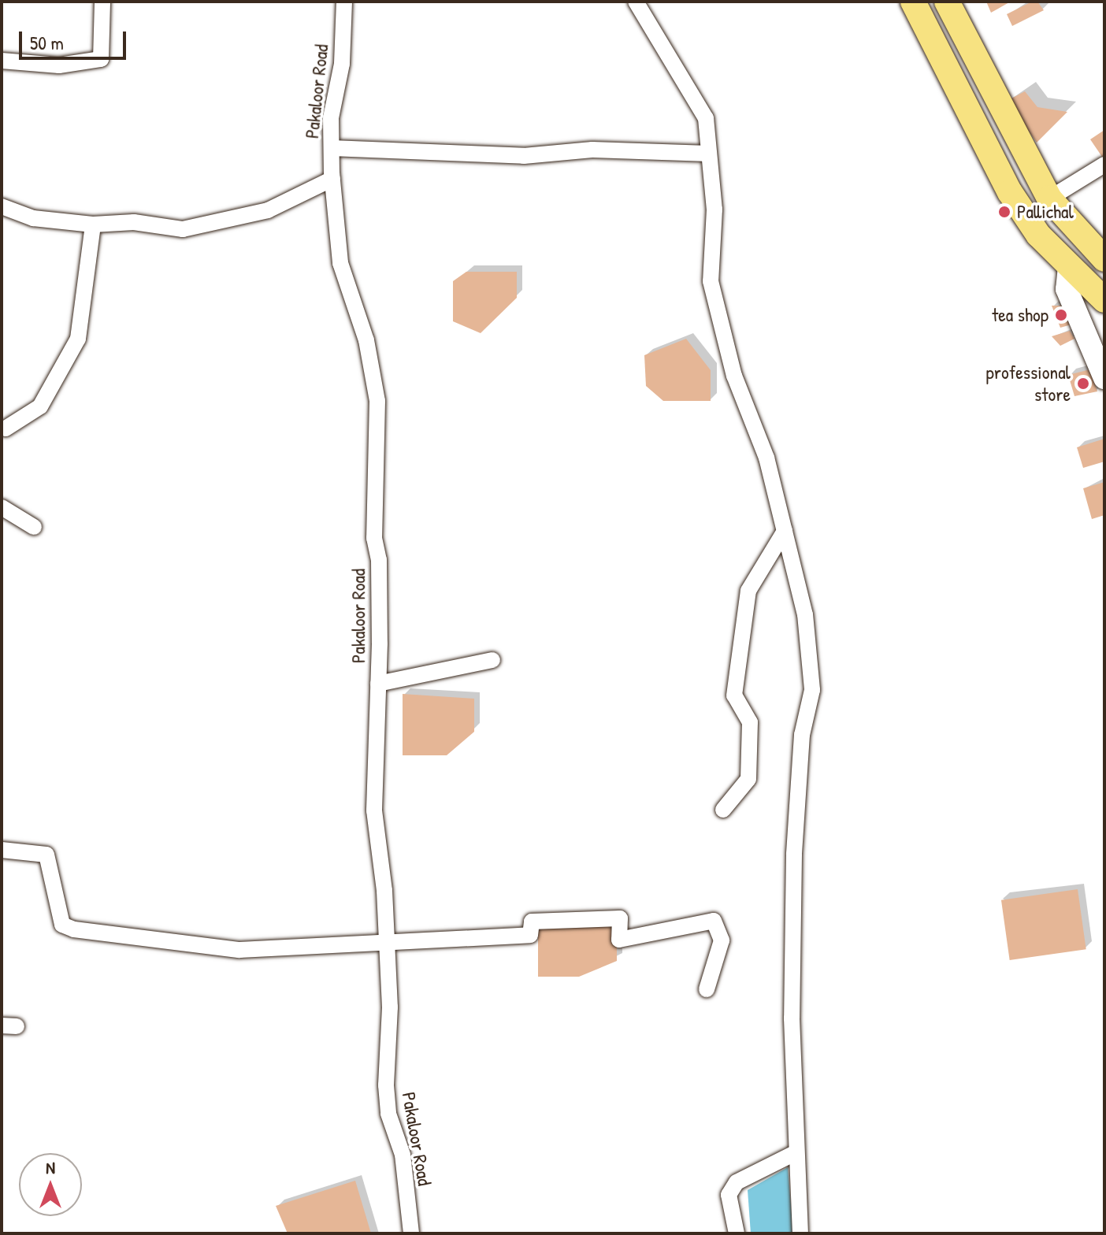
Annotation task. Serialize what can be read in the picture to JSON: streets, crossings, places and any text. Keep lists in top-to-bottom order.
{
  "streets": {
    "street": ["Pakaloor Road"]
  },
  "places": ["Pallichal", "tea shop", "professional store"],
  "scale_bar": "50 m",
  "north": "top"
}
